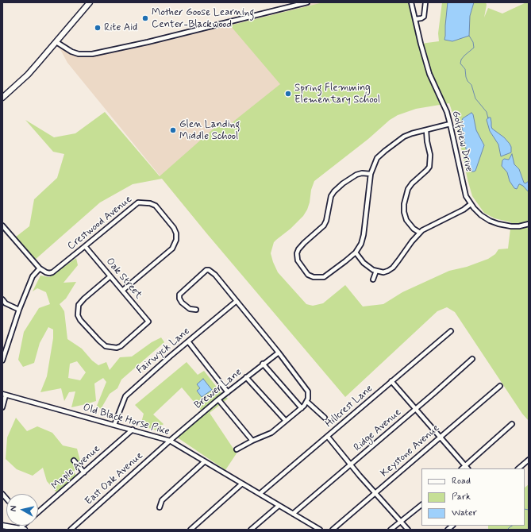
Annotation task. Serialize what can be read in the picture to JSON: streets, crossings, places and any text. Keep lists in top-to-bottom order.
{
  "streets": {
    "street": [
      "Golfview Drive",
      "Crestwood Avenue",
      "Oak Street",
      "Fairwyck Lane",
      "Brewer Lane",
      "Hillcrest Lane",
      "Old Black Horse Pike",
      "Ridge Avenue",
      "Keystone Avenue",
      "Maple Avenue",
      "East Oak Avenue"
    ]
  },
  "crossings": [
    ["Crestwood Avenue", "Oak Street"],
    ["Fairwyck Lane", "Old Black Horse Pike"],
    ["Brewer Lane", "Old Black Horse Pike"],
    ["Brewer Lane", "East Oak Avenue"],
    ["Hillcrest Lane", "Old Black Horse Pike"],
    ["Old Black Horse Pike", "Ridge Avenue"],
    ["Old Black Horse Pike", "Maple Avenue"],
    ["Old Black Horse Pike", "East Oak Avenue"]
  ],
  "places": [
    "Mother Goose Learning Center-Blackwood",
    "Rite Aid",
    "Spring Flemming Elementary School",
    "Glen Landing Middle School"
  ],
  "legend": ["Road", "Park", "Water"],
  "north": "left"
}
